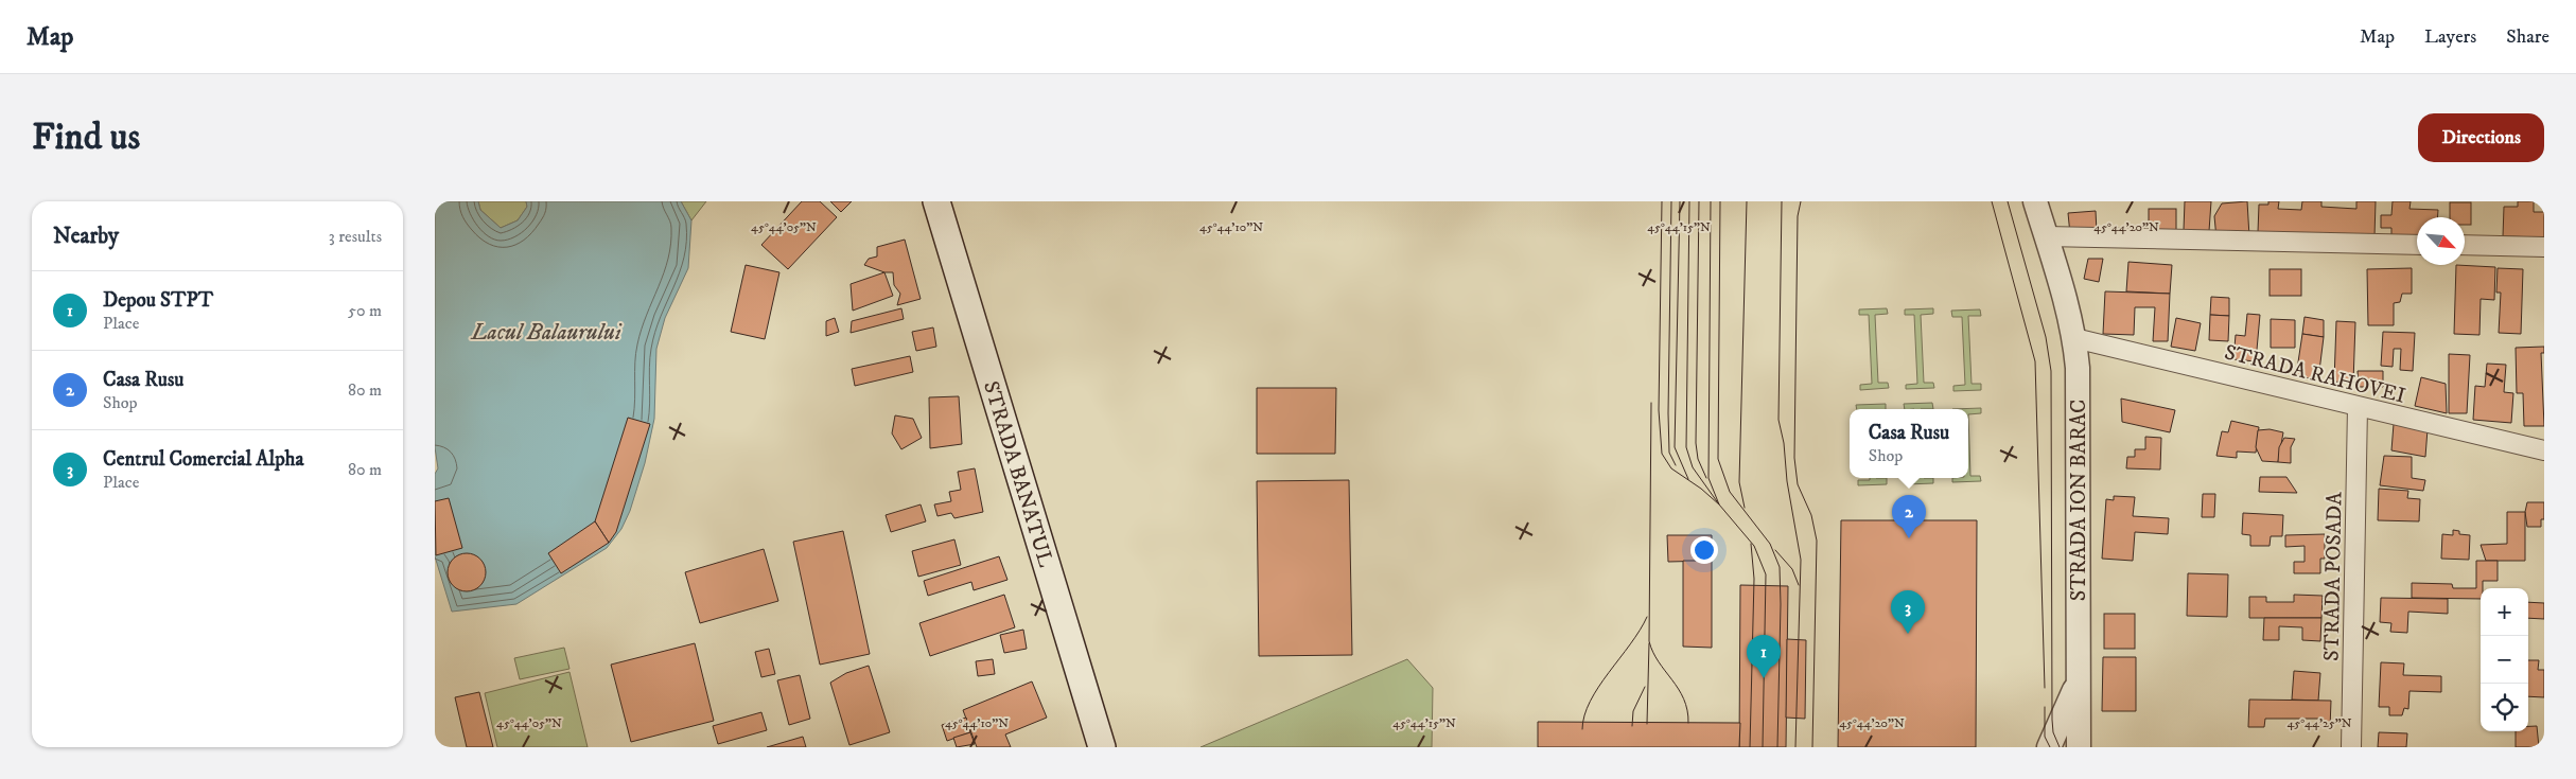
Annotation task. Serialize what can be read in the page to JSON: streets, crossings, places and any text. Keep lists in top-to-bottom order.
{
  "streets": {
    "main road": ["STRADA BANATUL"],
    "street": ["STRADA RAHOVEI", "STRADA ION BARAC", "STRADA POSADA"]
  },
  "crossings": [
    ["STRADA RAHOVEI", "STRADA ION BARAC"],
    ["STRADA RAHOVEI", "STRADA POSADA"]
  ],
  "water": ["Lacul Balaurului"],
  "north": "bottom right",
  "page": {
    "header": "Map",
    "nav": ["Map", "Layers", "Share"],
    "buttons": "Directions",
    "title": "Find us",
    "heading": ["Nearby", "3 results"],
    "list": [
      {
        "mark": "1",
        "name": "Depou STPT",
        "note": "Place",
        "value": "50 m"
      },
      {
        "mark": "2",
        "name": "Casa Rusu",
        "note": "Shop",
        "value": "80 m"
      },
      {
        "mark": "3",
        "name": "Centrul Comercial Alpha",
        "note": "Place",
        "value": "80 m"
      }
    ],
    "popup": ["Casa Rusu", "Shop"],
    "pins": ["2", "3", "1"],
    "map_buttons": ["+", "−"]
  },
  "coordinates": [
    "45°44'05\"N",
    "45°44'10\"N",
    "45°44'15\"N",
    "45°44'20\"N",
    "45°44'25\"N"
  ]
}
